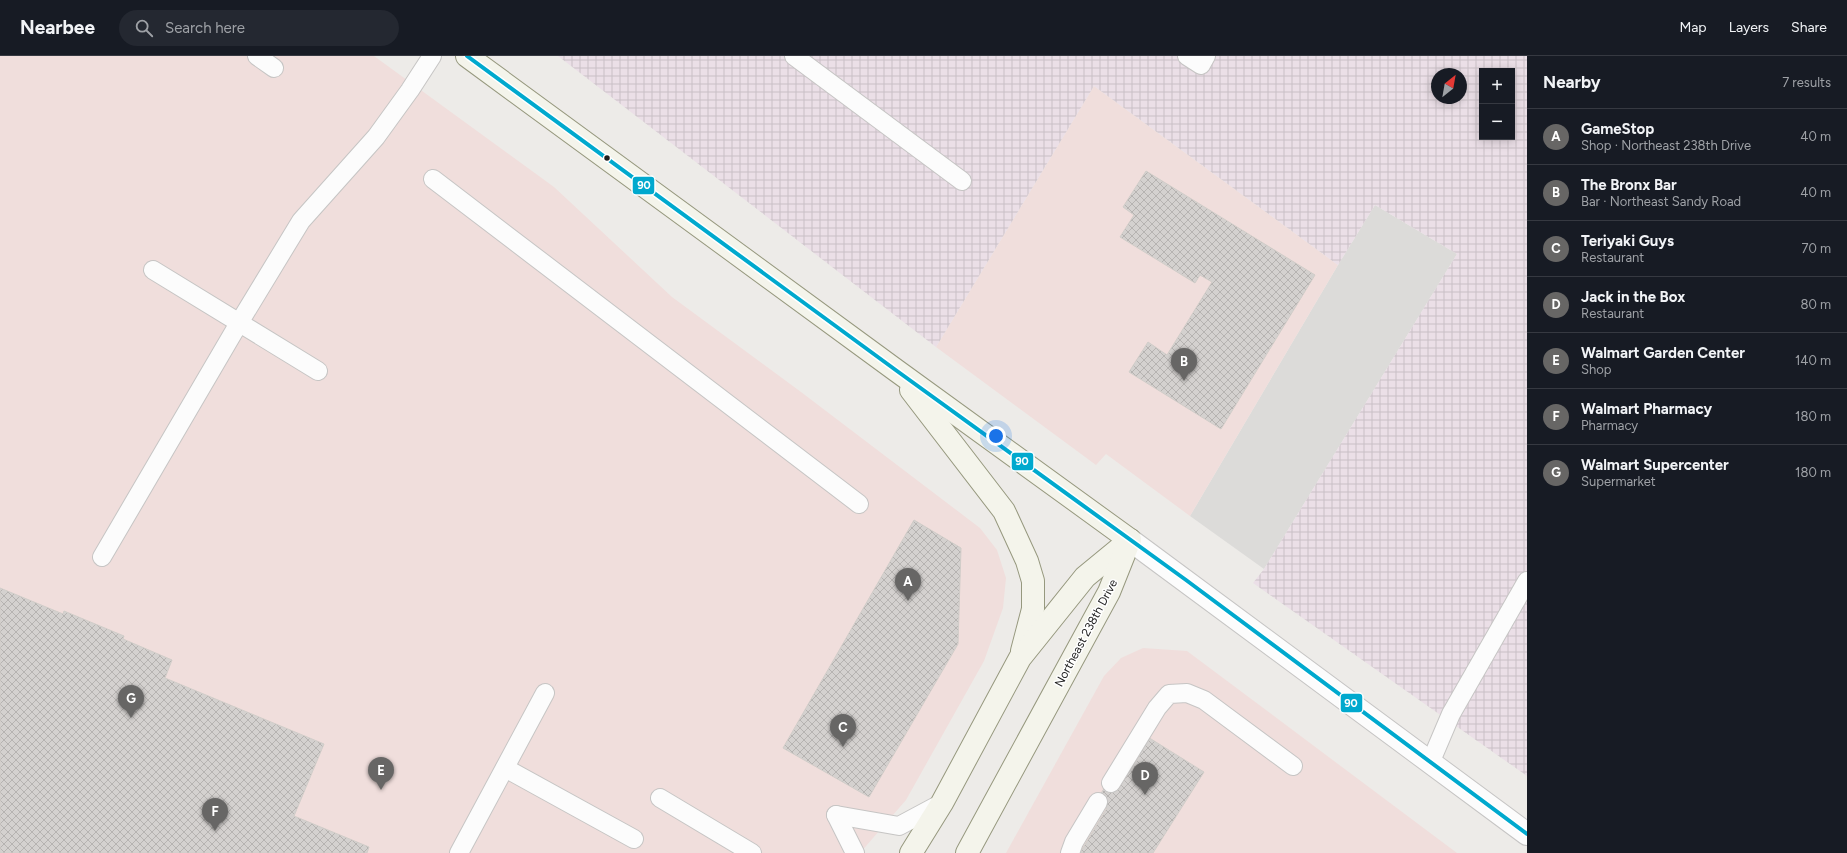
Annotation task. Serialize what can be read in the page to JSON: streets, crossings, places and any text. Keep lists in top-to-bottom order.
{
  "streets": {
    "main road": ["Northeast 238th Drive"]
  },
  "lines": ["transit line 90"],
  "north": "top right",
  "page": {
    "header": "Nearbee",
    "search": "Search here",
    "nav": ["Map", "Layers", "Share"],
    "heading": ["Nearby", "7 results"],
    "map_buttons": ["+", "−"],
    "list": [
      {
        "mark": "A",
        "name": "GameStop",
        "note": "Shop · Northeast 238th Drive",
        "value": "40 m"
      },
      {
        "mark": "B",
        "name": "The Bronx Bar",
        "note": "Bar · Northeast Sandy Road",
        "value": "40 m"
      },
      {
        "mark": "C",
        "name": "Teriyaki Guys",
        "note": "Restaurant",
        "value": "70 m"
      },
      {
        "mark": "D",
        "name": "Jack in the Box",
        "note": "Restaurant",
        "value": "80 m"
      },
      {
        "mark": "E",
        "name": "Walmart Garden Center",
        "note": "Shop",
        "value": "140 m"
      },
      {
        "mark": "F",
        "name": "Walmart Pharmacy",
        "note": "Pharmacy",
        "value": "180 m"
      },
      {
        "mark": "G",
        "name": "Walmart Supercenter",
        "note": "Supermarket",
        "value": "180 m"
      }
    ],
    "pins": [
      "B",
      "A",
      "G",
      "C",
      "E",
      "D",
      "F"
    ]
  }
}
